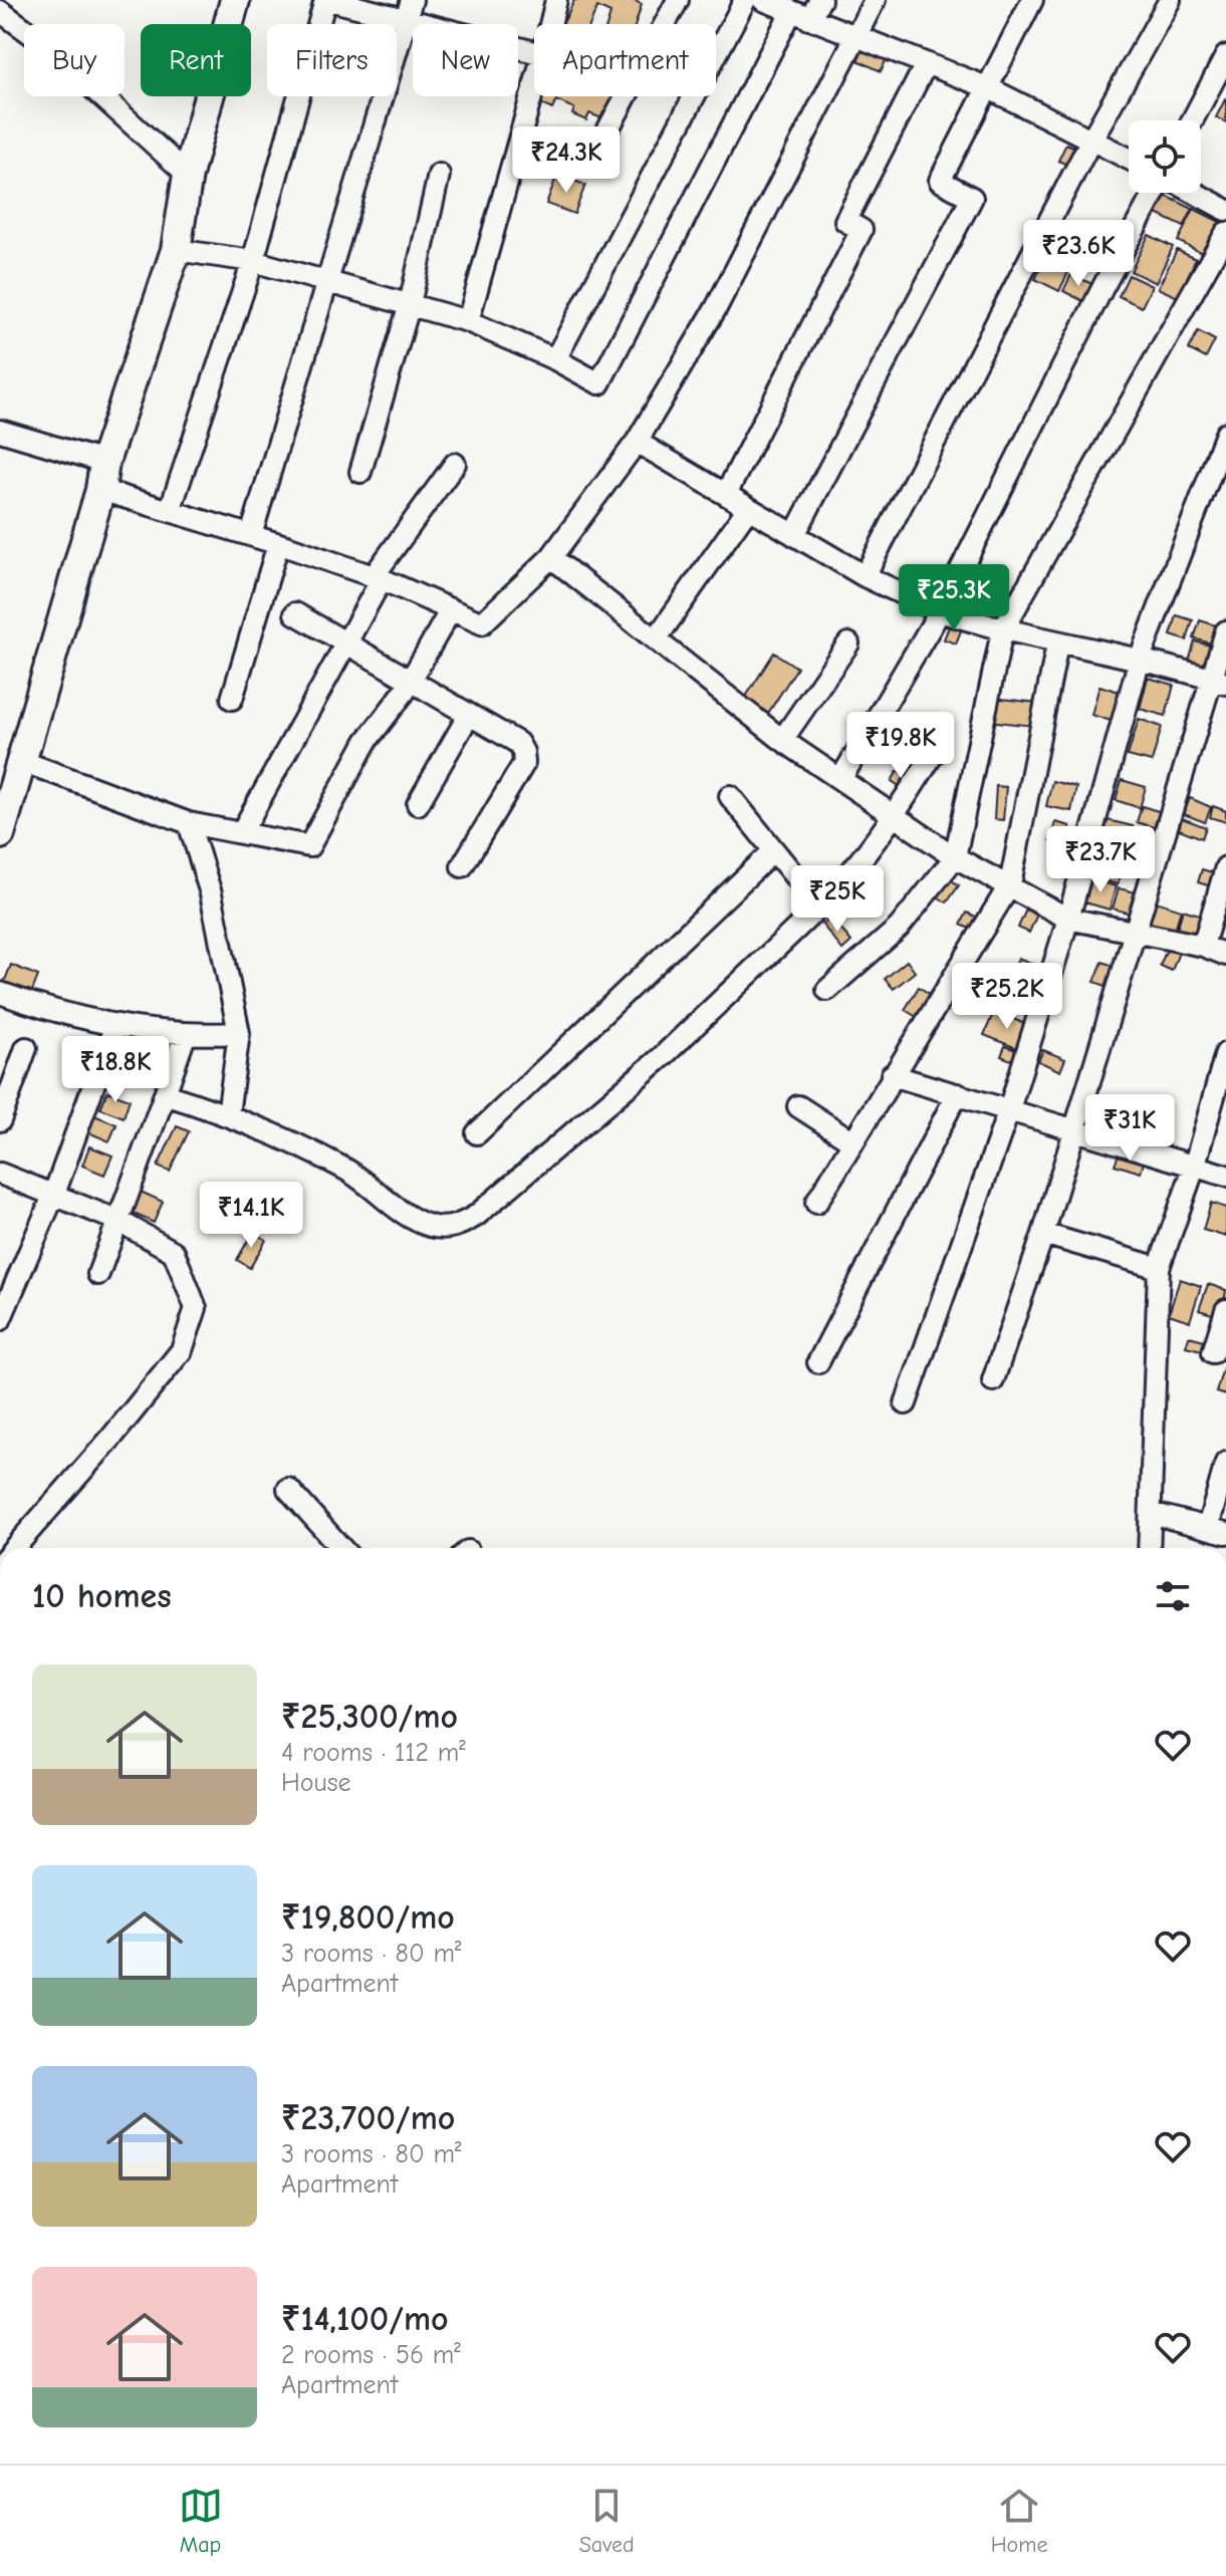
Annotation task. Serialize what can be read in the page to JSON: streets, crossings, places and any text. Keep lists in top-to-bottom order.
{
  "page": {
    "chip": [
      "Buy",
      "Rent",
      "Filters",
      "New",
      "Apartment"
    ],
    "price": [
      "₹24.3K",
      "₹23.6K",
      "₹25.3K",
      "₹19.8K",
      "₹23.7K",
      "₹25K",
      "₹25.2K",
      "₹18.8K",
      "₹31K",
      "₹14.1K"
    ],
    "heading": "10 homes",
    "list": [
      {
        "name": "₹25,300/mo",
        "note": "4 rooms · 112 m² · House"
      },
      {
        "name": "₹19,800/mo",
        "note": "3 rooms · 80 m² · Apartment"
      },
      {
        "name": "₹23,700/mo",
        "note": "3 rooms · 80 m² · Apartment"
      },
      {
        "name": "₹14,100/mo",
        "note": "2 rooms · 56 m² · Apartment"
      }
    ],
    "tabs": ["Map", "Saved", "Home"]
  }
}
